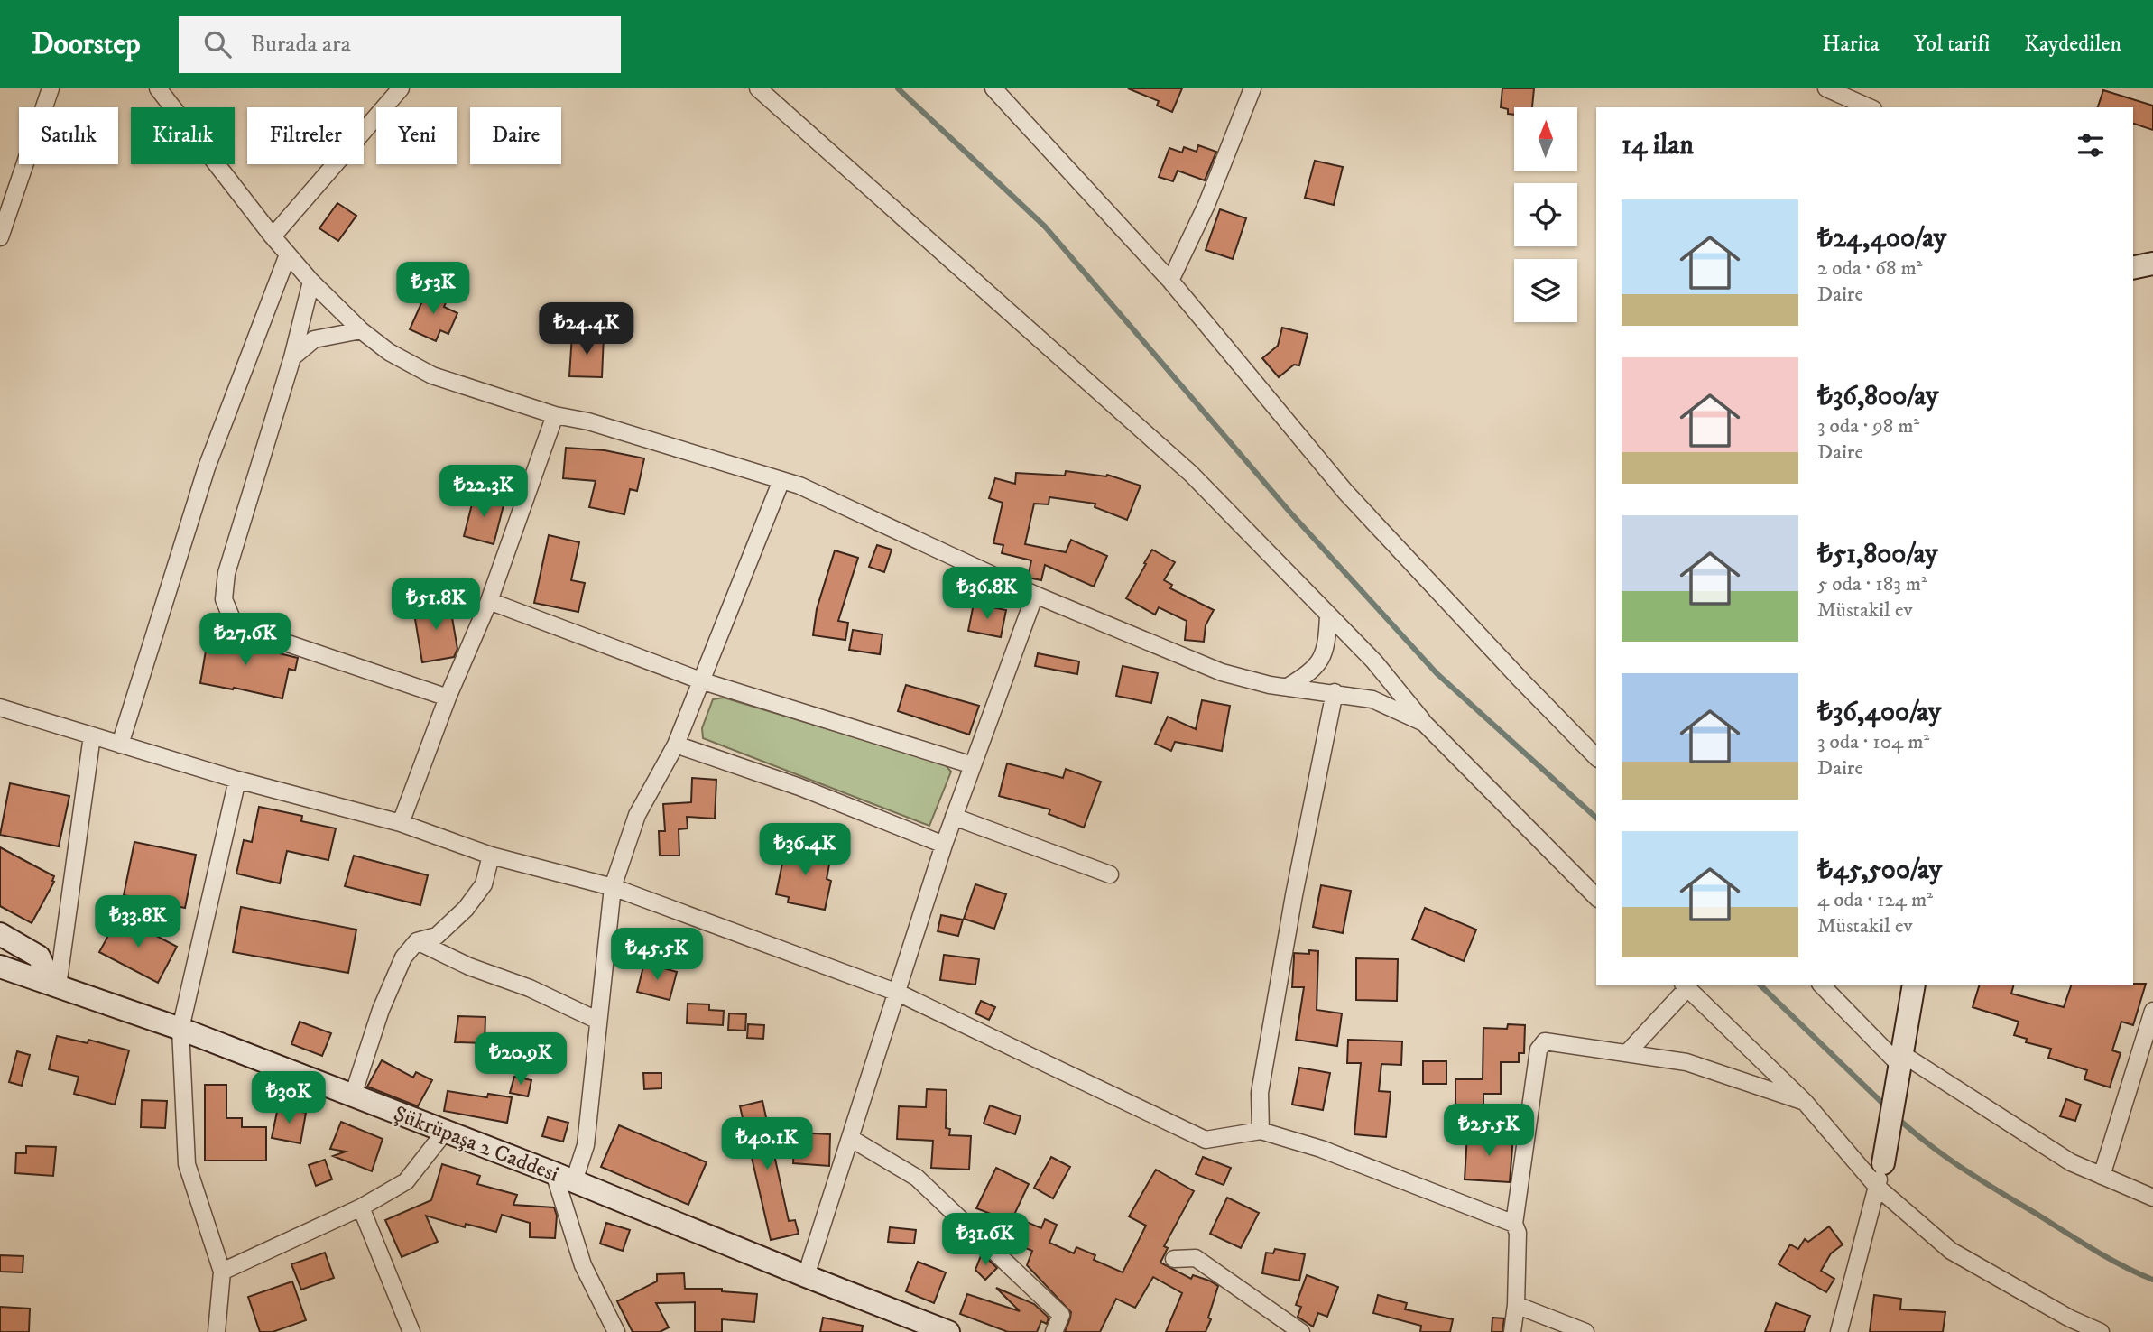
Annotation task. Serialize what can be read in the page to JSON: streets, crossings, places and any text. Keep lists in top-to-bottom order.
{
  "streets": {
    "main road": ["Şükrüpaşa 2 Caddesi"]
  },
  "north": "top",
  "page": {
    "header": "Doorstep",
    "search": "Burada ara",
    "nav": ["Harita", "Yol tarifi", "Kaydedilen"],
    "chip": [
      "Satılık",
      "Kiralık",
      "Filtreler",
      "Yeni",
      "Daire"
    ],
    "heading": "14 ilan",
    "list": [
      {
        "name": "₺24,400/ay",
        "note": "2 oda · 68 m² · Daire"
      },
      {
        "name": "₺36,800/ay",
        "note": "3 oda · 98 m² · Daire"
      },
      {
        "name": "₺51,800/ay",
        "note": "5 oda · 183 m² · Müstakil ev"
      },
      {
        "name": "₺36,400/ay",
        "note": "3 oda · 104 m² · Daire"
      },
      {
        "name": "₺45,500/ay",
        "note": "4 oda · 124 m² · Müstakil ev"
      }
    ],
    "price": [
      "₺53K",
      "₺24.4K",
      "₺22.3K",
      "₺36.8K",
      "₺51.8K",
      "₺27.6K",
      "₺36.4K",
      "₺33.8K",
      "₺45.5K",
      "₺20.9K",
      "₺30K",
      "₺25.5K",
      "₺40.1K",
      "₺31.6K"
    ]
  }
}
